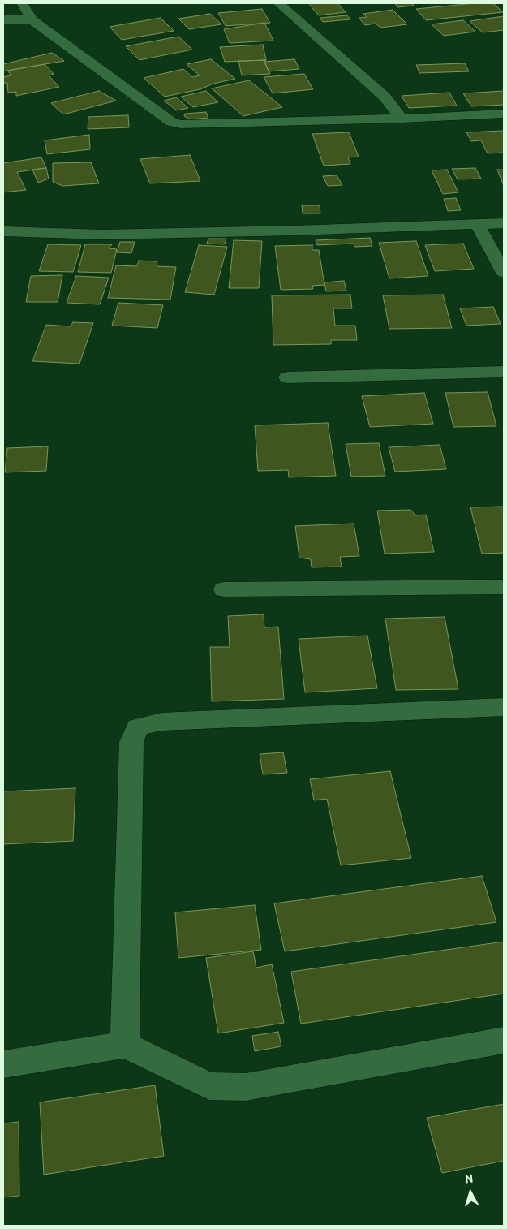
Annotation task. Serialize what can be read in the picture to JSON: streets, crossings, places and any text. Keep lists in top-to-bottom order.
{
  "north": "top"
}
